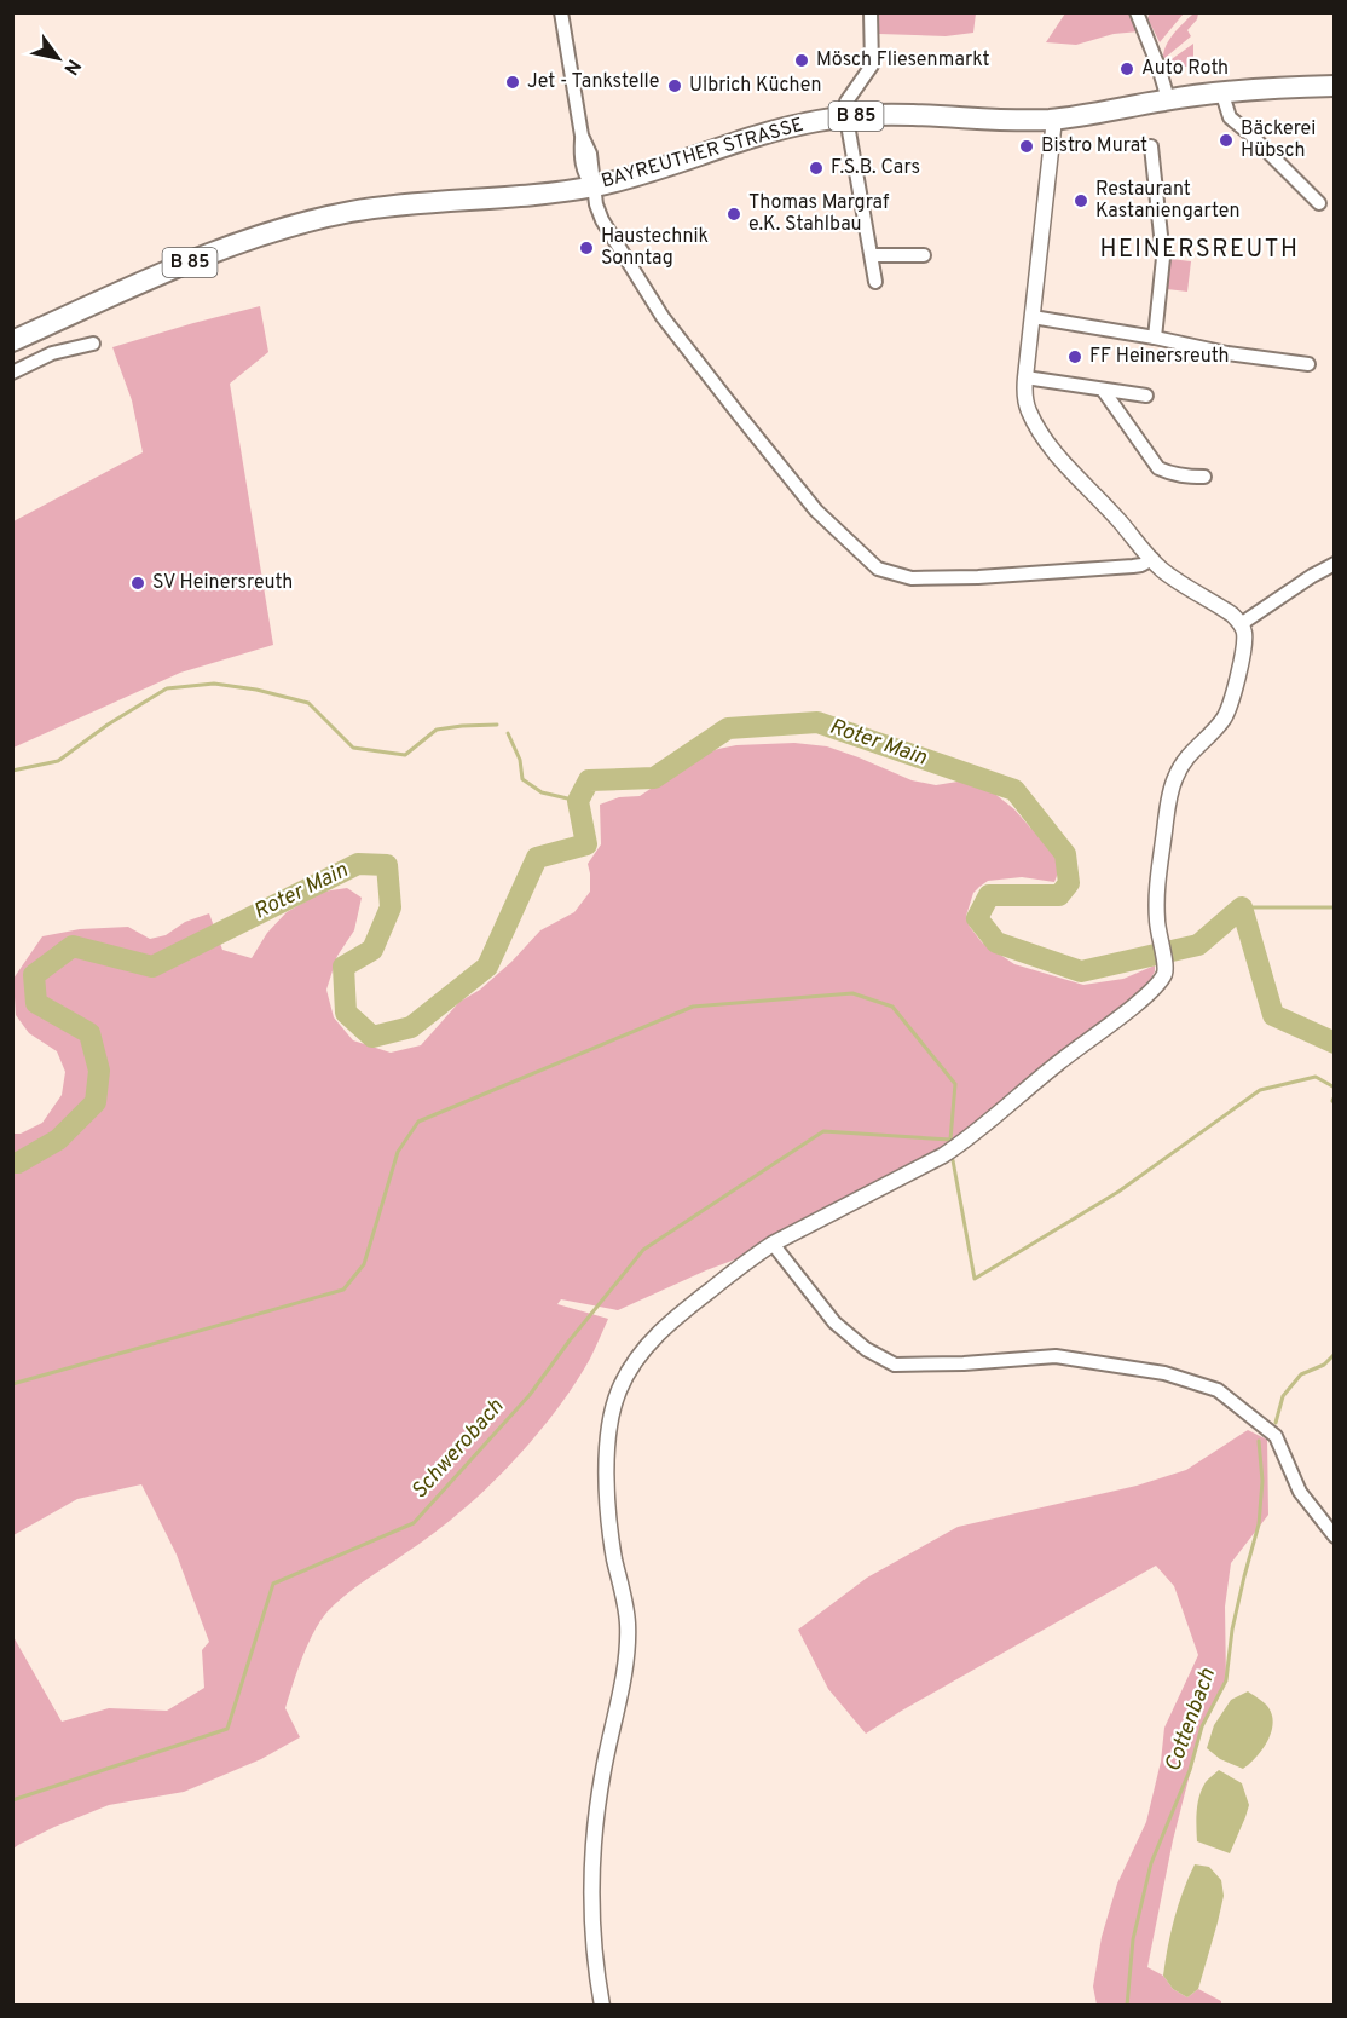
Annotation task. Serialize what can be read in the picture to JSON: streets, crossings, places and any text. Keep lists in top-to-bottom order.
{
  "streets": {
    "main road": ["B 85", "BAYREUTHER STRASSE"]
  },
  "districts": ["HEINERSREUTH"],
  "water": ["Roter Main", "Schwerobach", "Cottenbach"],
  "places": [
    "Mösch Fliesenmarkt",
    "Auto Roth",
    "Jet - Tankstelle",
    "Ulbrich Küchen",
    "Bäckerei Hübsch",
    "Bistro Murat",
    "F.S.B. Cars",
    "Restaurant Kastaniengarten",
    "Thomas Margraf e.K. Stahlbau",
    "Haustechnik Sonntag",
    "FF Heinersreuth",
    "SV Heinersreuth"
  ],
  "north": "bottom right"
}
